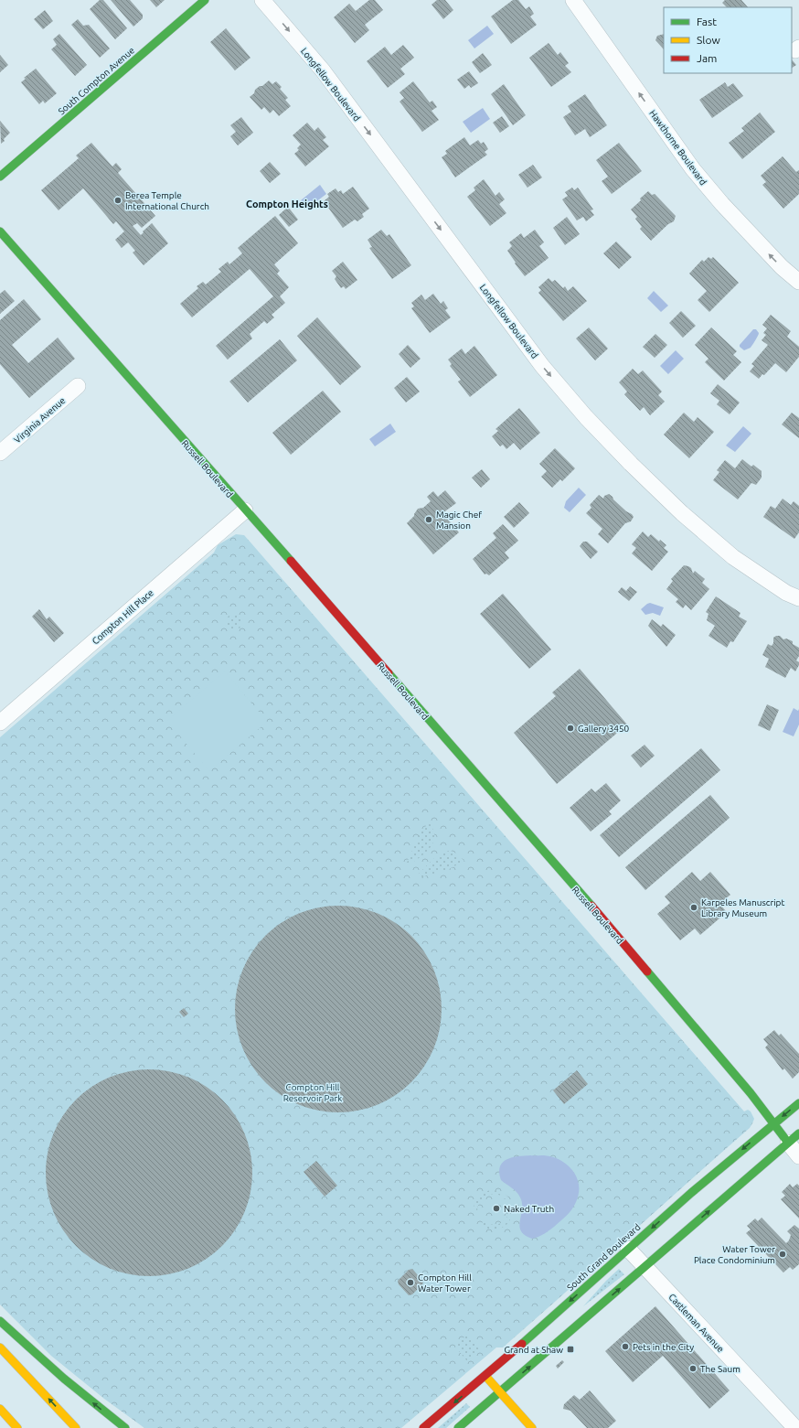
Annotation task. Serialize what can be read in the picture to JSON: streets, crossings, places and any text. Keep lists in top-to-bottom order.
{
  "streets": {
    "main road": ["South Compton Avenue", "Russell Boulevard", "South Grand Boulevard"],
    "street": [
      "Longfellow Boulevard",
      "Hawthorne Boulevard",
      "Virginia Avenue",
      "Compton Hill Place",
      "Castleman Avenue"
    ]
  },
  "crossings": [
    ["Russell Boulevard", "Compton Hill Place"],
    ["Russell Boulevard", "South Grand Boulevard"],
    ["South Grand Boulevard", "Castleman Avenue"]
  ],
  "one_way": ["Longfellow Boulevard", "Hawthorne Boulevard"],
  "districts": ["Compton Heights"],
  "parks": ["Compton Hill Reservoir Park"],
  "places": {
    "other": [
      "Berea Temple International Church",
      "Magic Chef Mansion",
      "Gallery 3450",
      "Karpeles Manuscript Library Museum",
      "Naked Truth",
      "Water Tower Place Condominium",
      "Compton Hill Water Tower",
      "Pets in the City",
      "The Saum"
    ],
    "transit": ["Grand at Shaw"]
  },
  "legend": ["Fast", "Slow", "Jam"]
}
